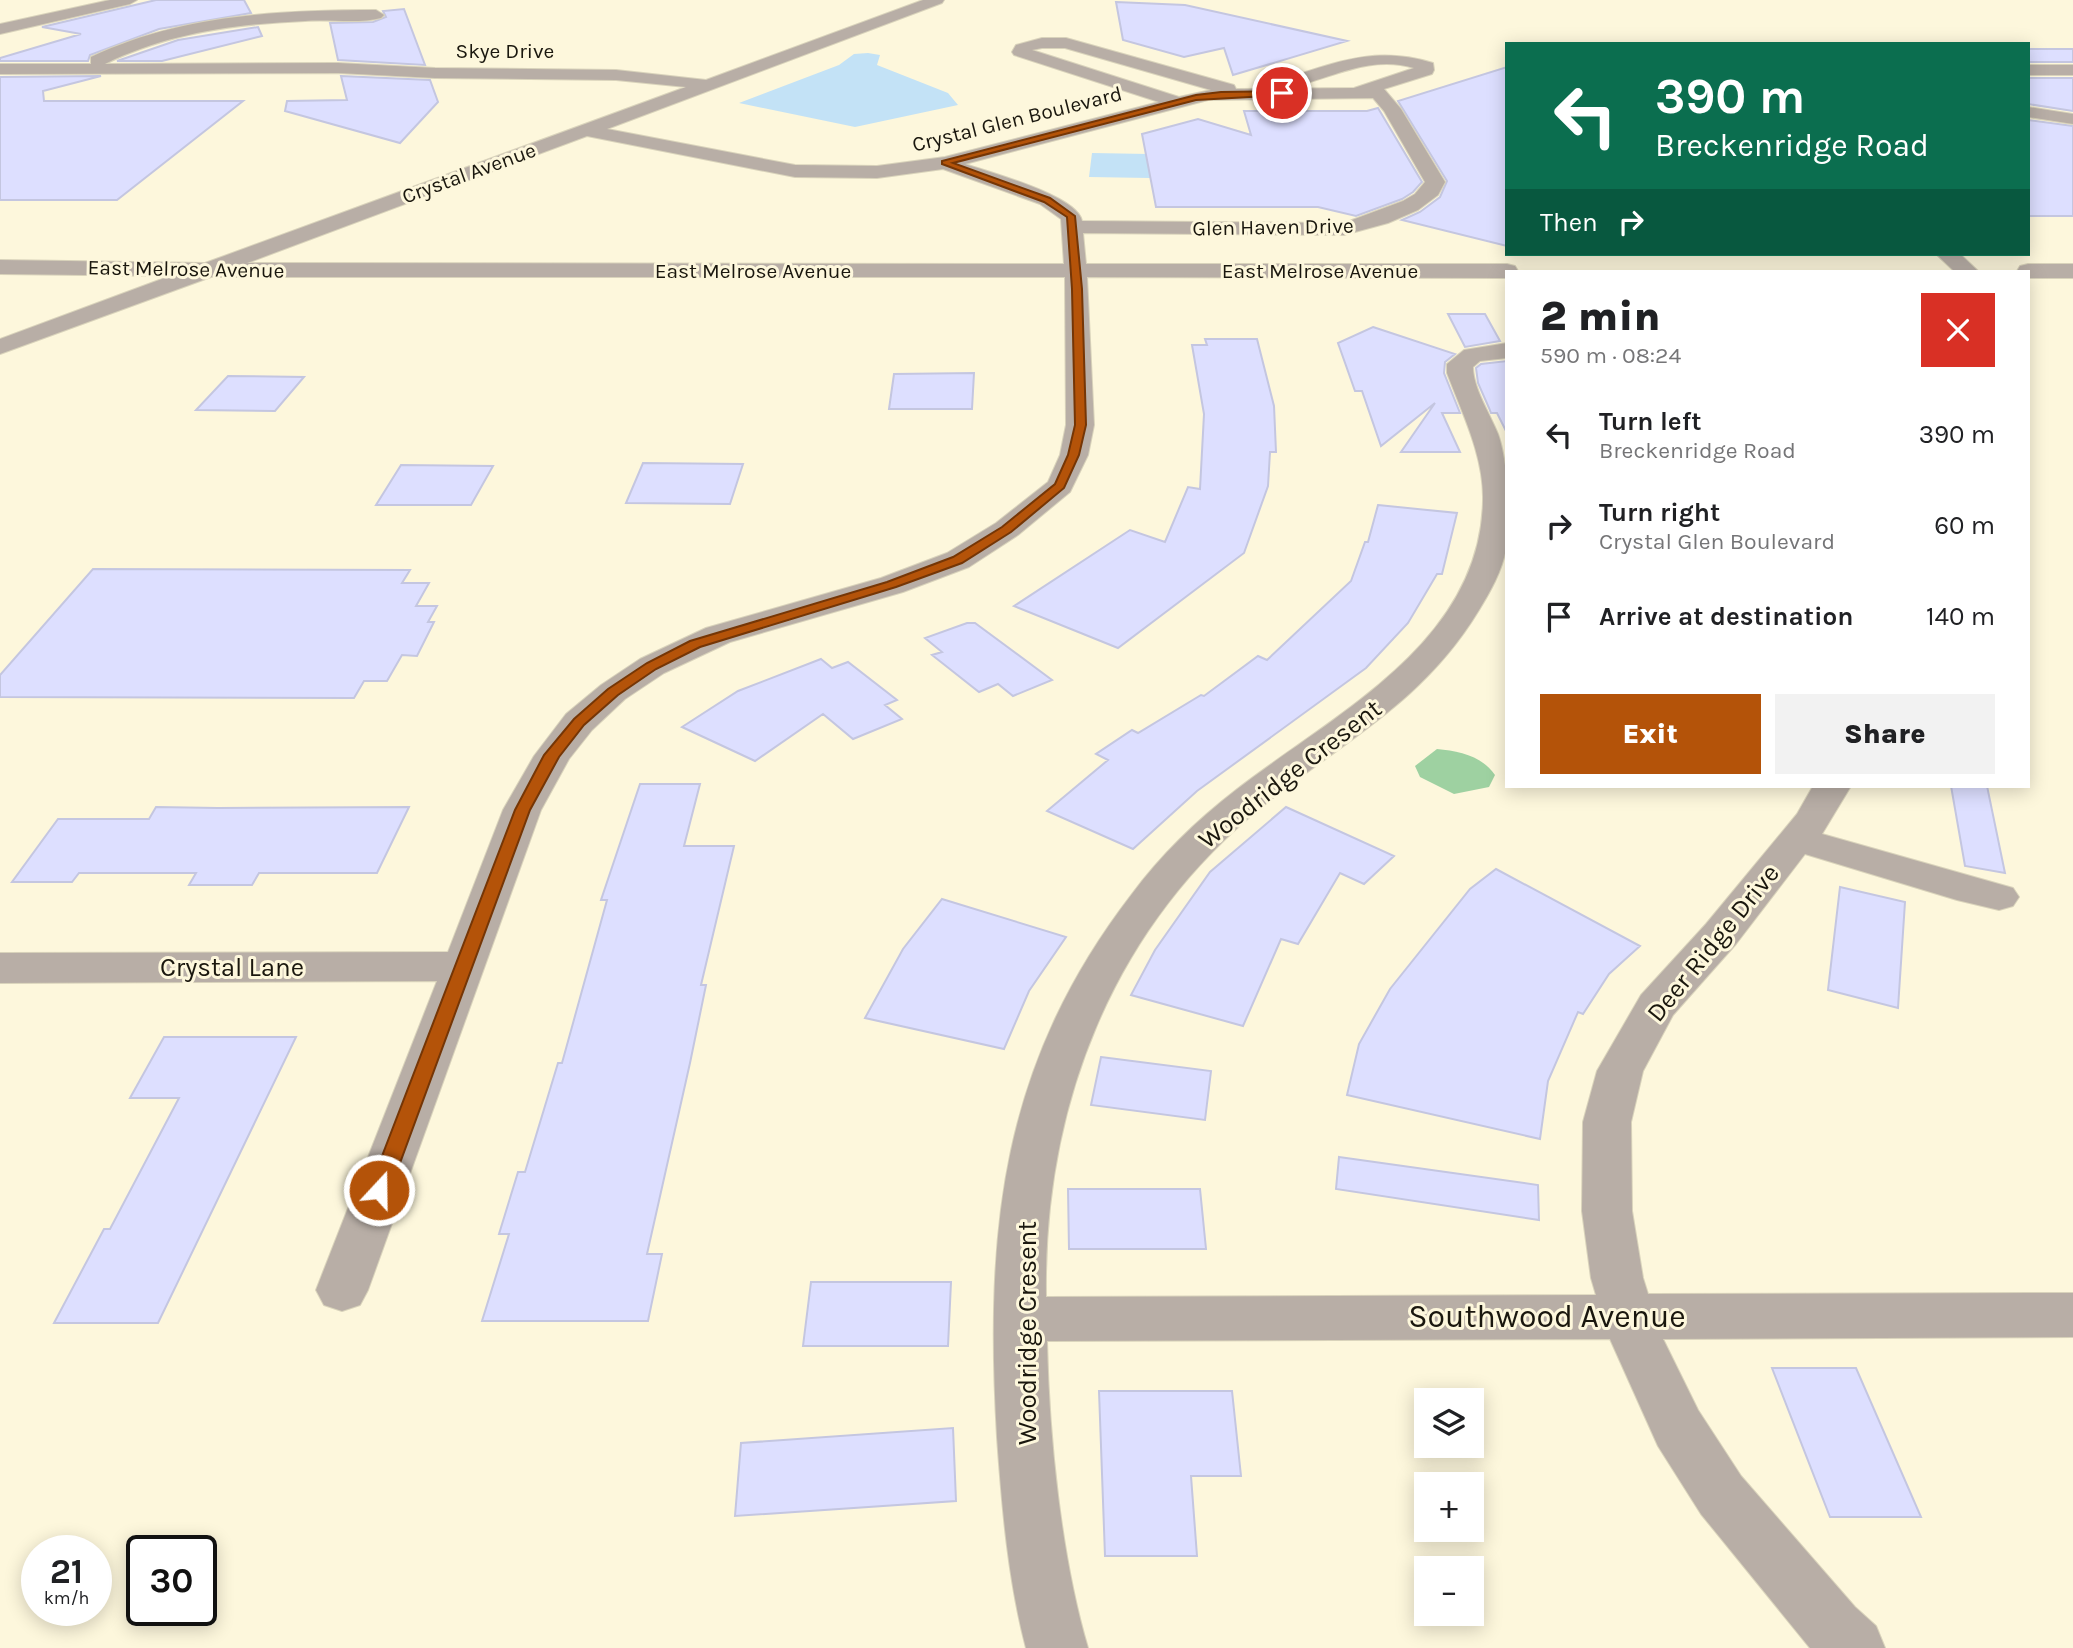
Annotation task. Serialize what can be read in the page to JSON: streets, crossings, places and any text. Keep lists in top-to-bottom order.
{
  "streets": {
    "street": [
      "Skye Drive",
      "Crystal Glen Boulevard",
      "Crystal Avenue",
      "Glen Haven Drive",
      "East Melrose Avenue",
      "Woodridge Cresent",
      "Deer Ridge Drive",
      "Crystal Lane",
      "Southwood Avenue"
    ]
  },
  "crossings": [
    ["Skye Drive", "Crystal Avenue"],
    ["Crystal Glen Boulevard", "Crystal Avenue"],
    ["Crystal Glen Boulevard", "Glen Haven Drive"],
    ["Crystal Avenue", "East Melrose Avenue"],
    ["Woodridge Cresent", "Southwood Avenue"],
    ["Deer Ridge Drive", "Southwood Avenue"]
  ],
  "page": {
    "turn": ["390 m", "Breckenridge Road"],
    "then": "Then",
    "heading": ["2 min", "590 m · 08:24"],
    "list": [
      {
        "name": "Turn left",
        "note": "Breckenridge Road",
        "value": "390 m"
      },
      {
        "name": "Turn right",
        "note": "Crystal Glen Boulevard",
        "value": "60 m"
      },
      {
        "name": "Arrive at destination",
        "value": "140 m"
      }
    ],
    "buttons": ["Exit", "Share"],
    "map_buttons": ["+", "−"],
    "speed": "21 km/h",
    "limit": "30"
  }
}
